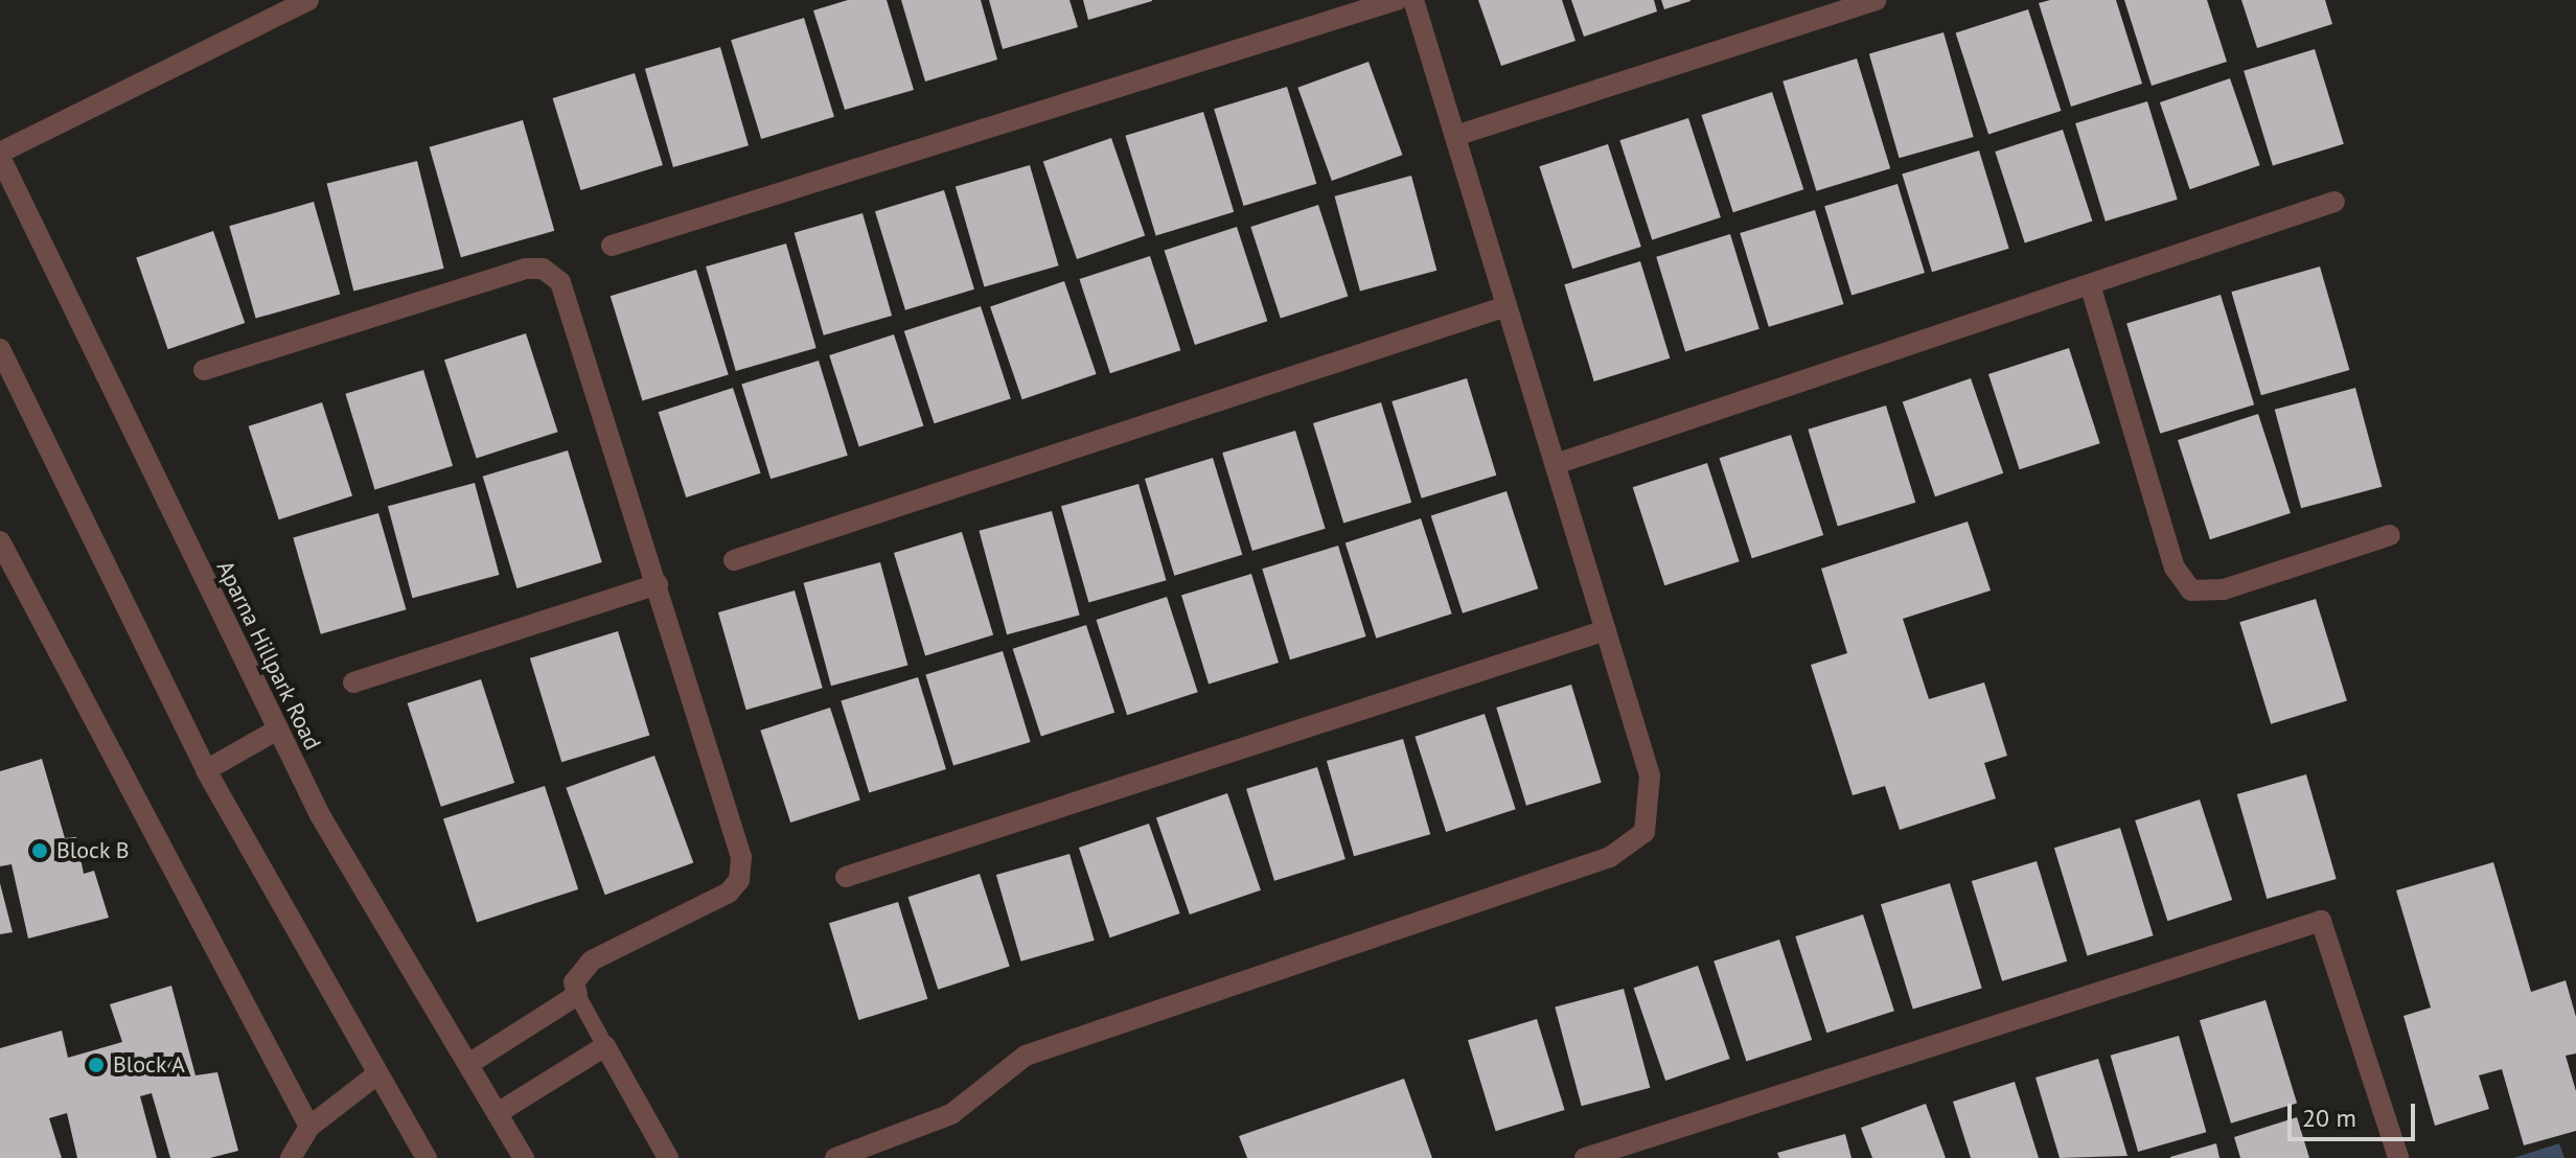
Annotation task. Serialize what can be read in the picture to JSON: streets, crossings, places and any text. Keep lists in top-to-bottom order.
{
  "streets": {
    "street": ["Aparna Hillpark Road"]
  },
  "places": ["Block B", "Block A"],
  "scale_bar": "20 m"
}
